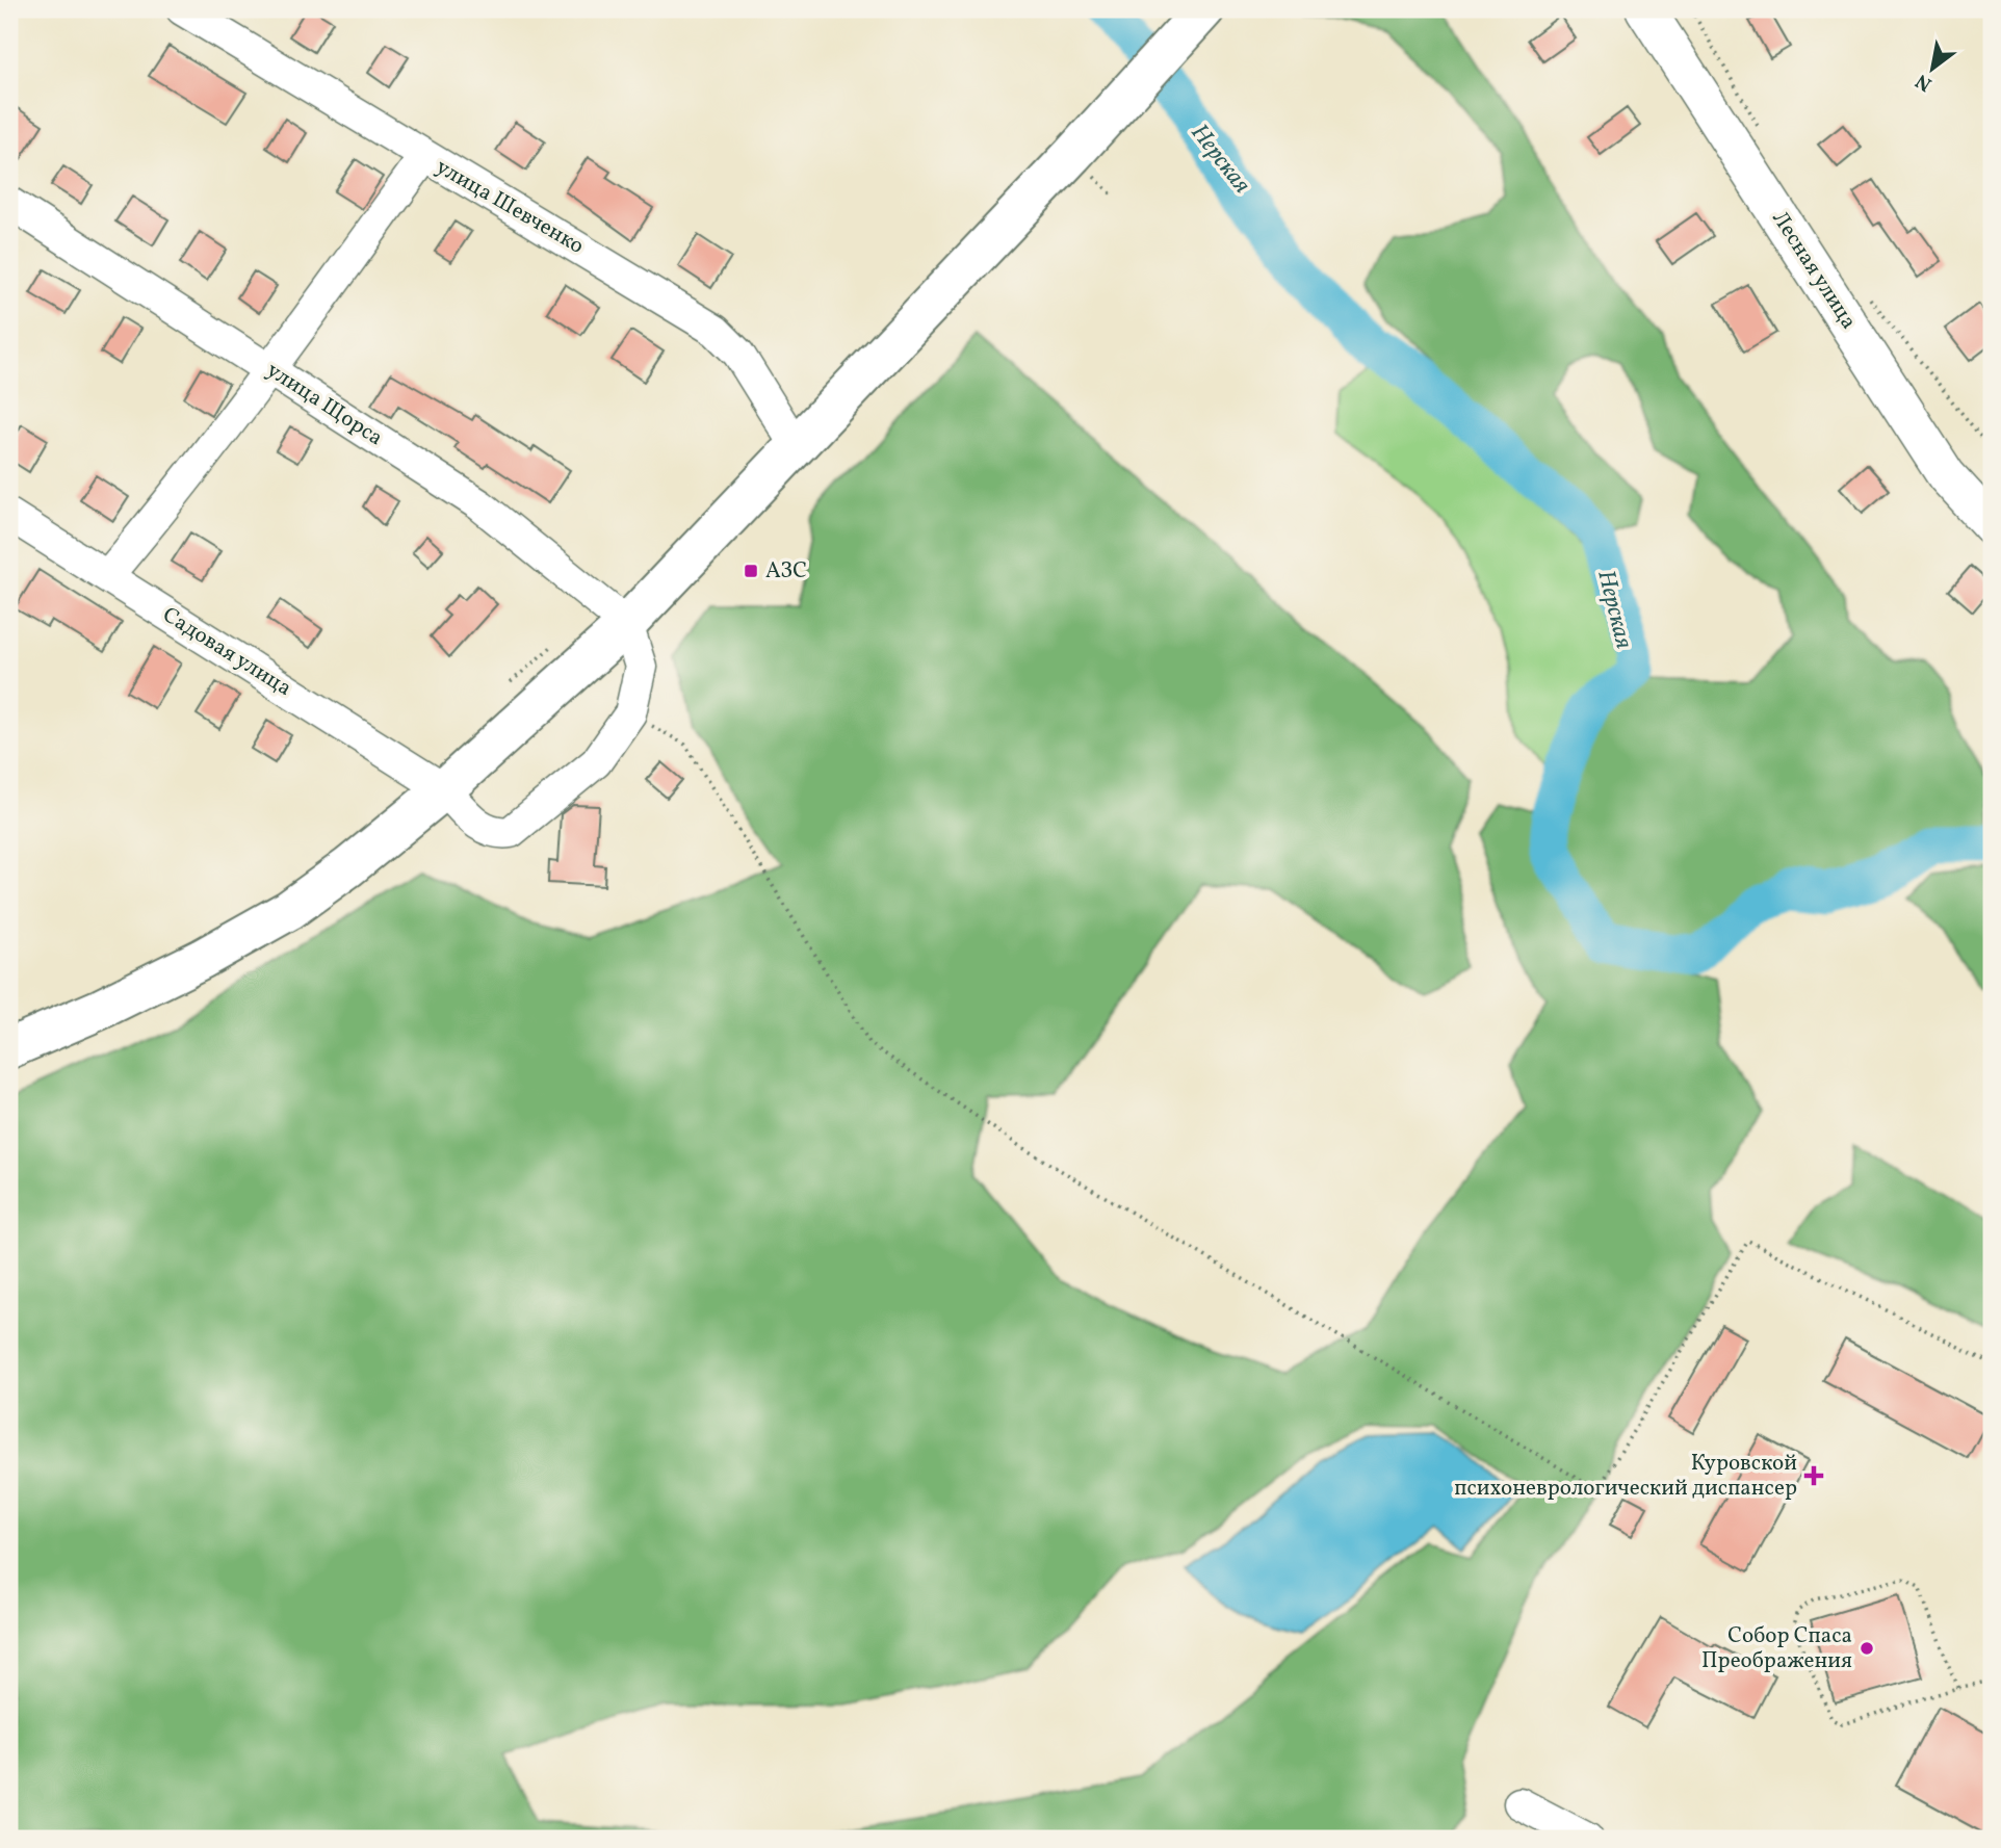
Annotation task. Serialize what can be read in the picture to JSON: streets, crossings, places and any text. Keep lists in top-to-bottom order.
{
  "streets": {
    "main road": ["Лесная улица"],
    "street": ["улица Шевченко", "улица Щорса", "Садовая улица"]
  },
  "water": ["Нерская"],
  "places": {
    "transit": ["АЗС"],
    "health": ["Куровской психоневрологический диспансер"],
    "other": ["Собор Спаса Преображения"]
  },
  "north": "bottom left"
}
